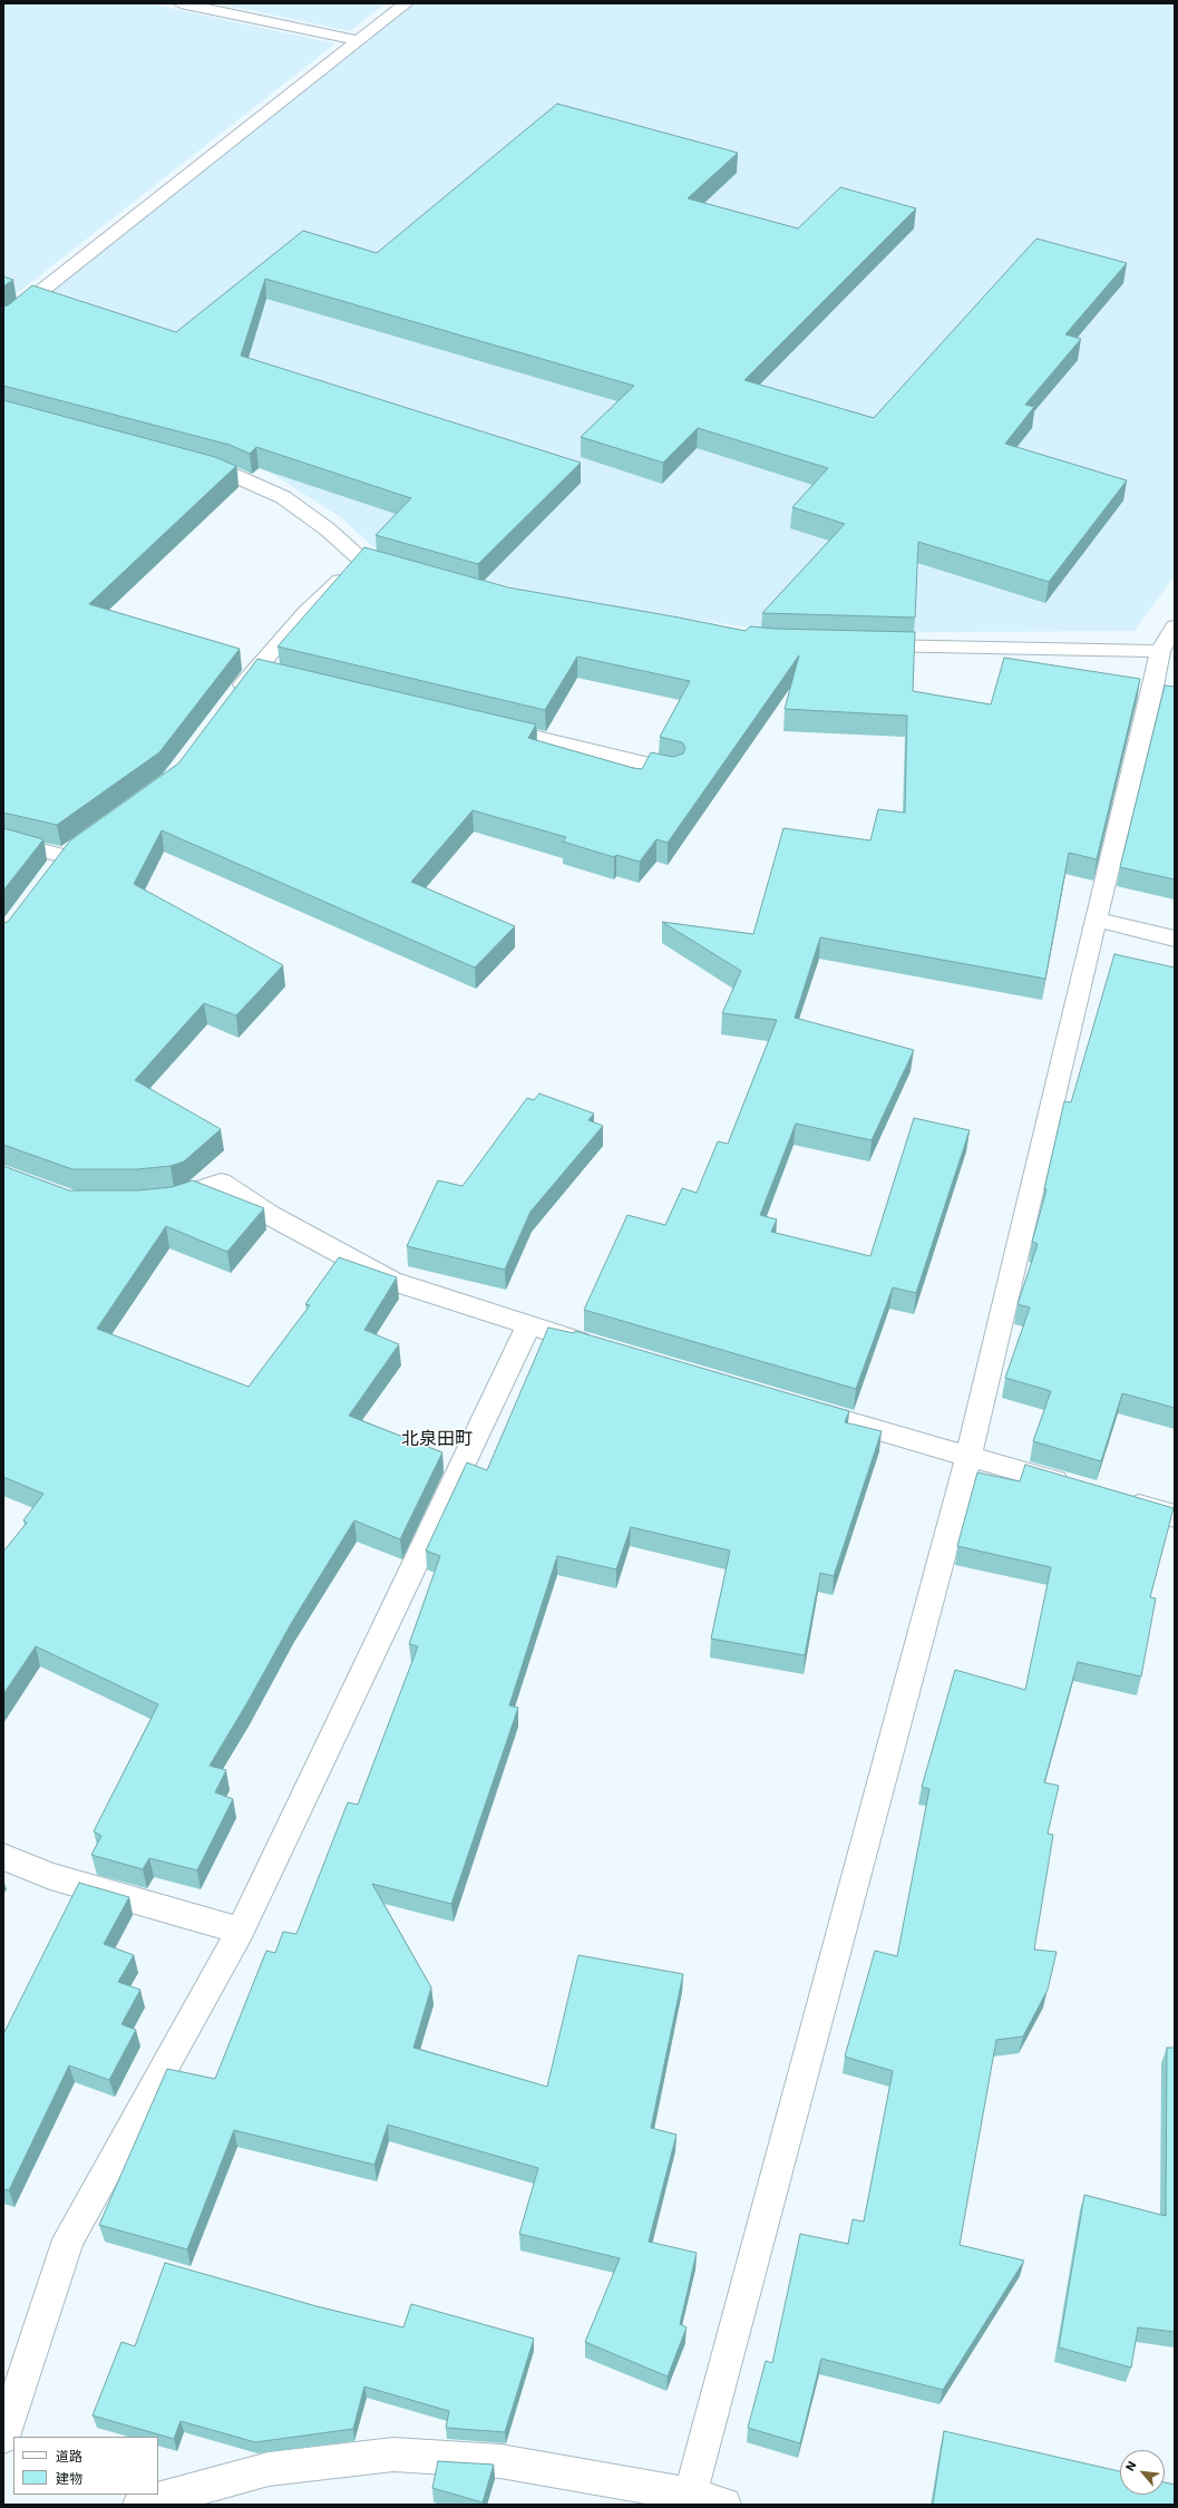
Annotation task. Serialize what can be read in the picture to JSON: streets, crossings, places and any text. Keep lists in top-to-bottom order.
{
  "districts": ["北泉田町"],
  "legend": ["道路", "建物"],
  "north": "top left"
}
